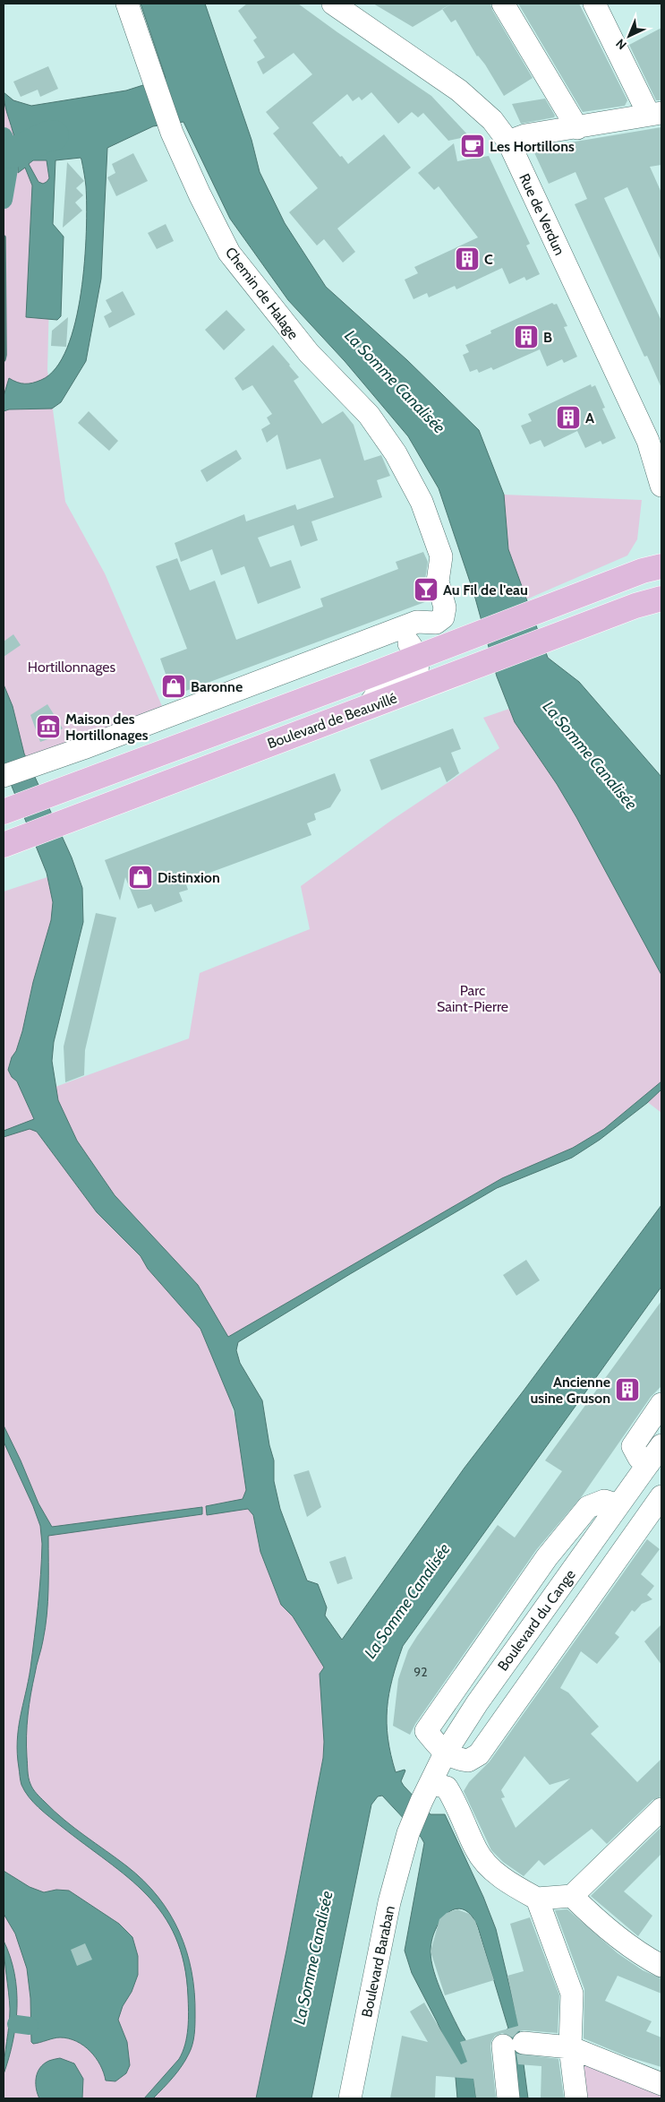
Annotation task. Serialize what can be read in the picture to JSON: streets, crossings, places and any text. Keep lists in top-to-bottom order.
{
  "streets": {
    "main road": ["Boulevard de Beauvillé"],
    "street": [
      "Rue de Verdun",
      "Chemin de Halage",
      "Boulevard du Cange",
      "Boulevard Baraban"
    ]
  },
  "crossings": [
    ["Chemin de Halage", "Boulevard de Beauvillé"],
    ["Boulevard du Cange", "Boulevard Baraban"]
  ],
  "water": ["La Somme Canalisée"],
  "parks": ["Hortillonnages", "Parc Saint-Pierre"],
  "places": {
    "cafe": ["Les Hortillons"],
    "building": [
      "C",
      "B",
      "A",
      "Ancienne usine Gruson"
    ],
    "bar": ["Au Fil de l'eau"],
    "shop": ["Baronne", "Distinxion"],
    "museum": ["Maison des Hortillonages"]
  },
  "house_numbers": ["92"],
  "north": "bottom left"
}
